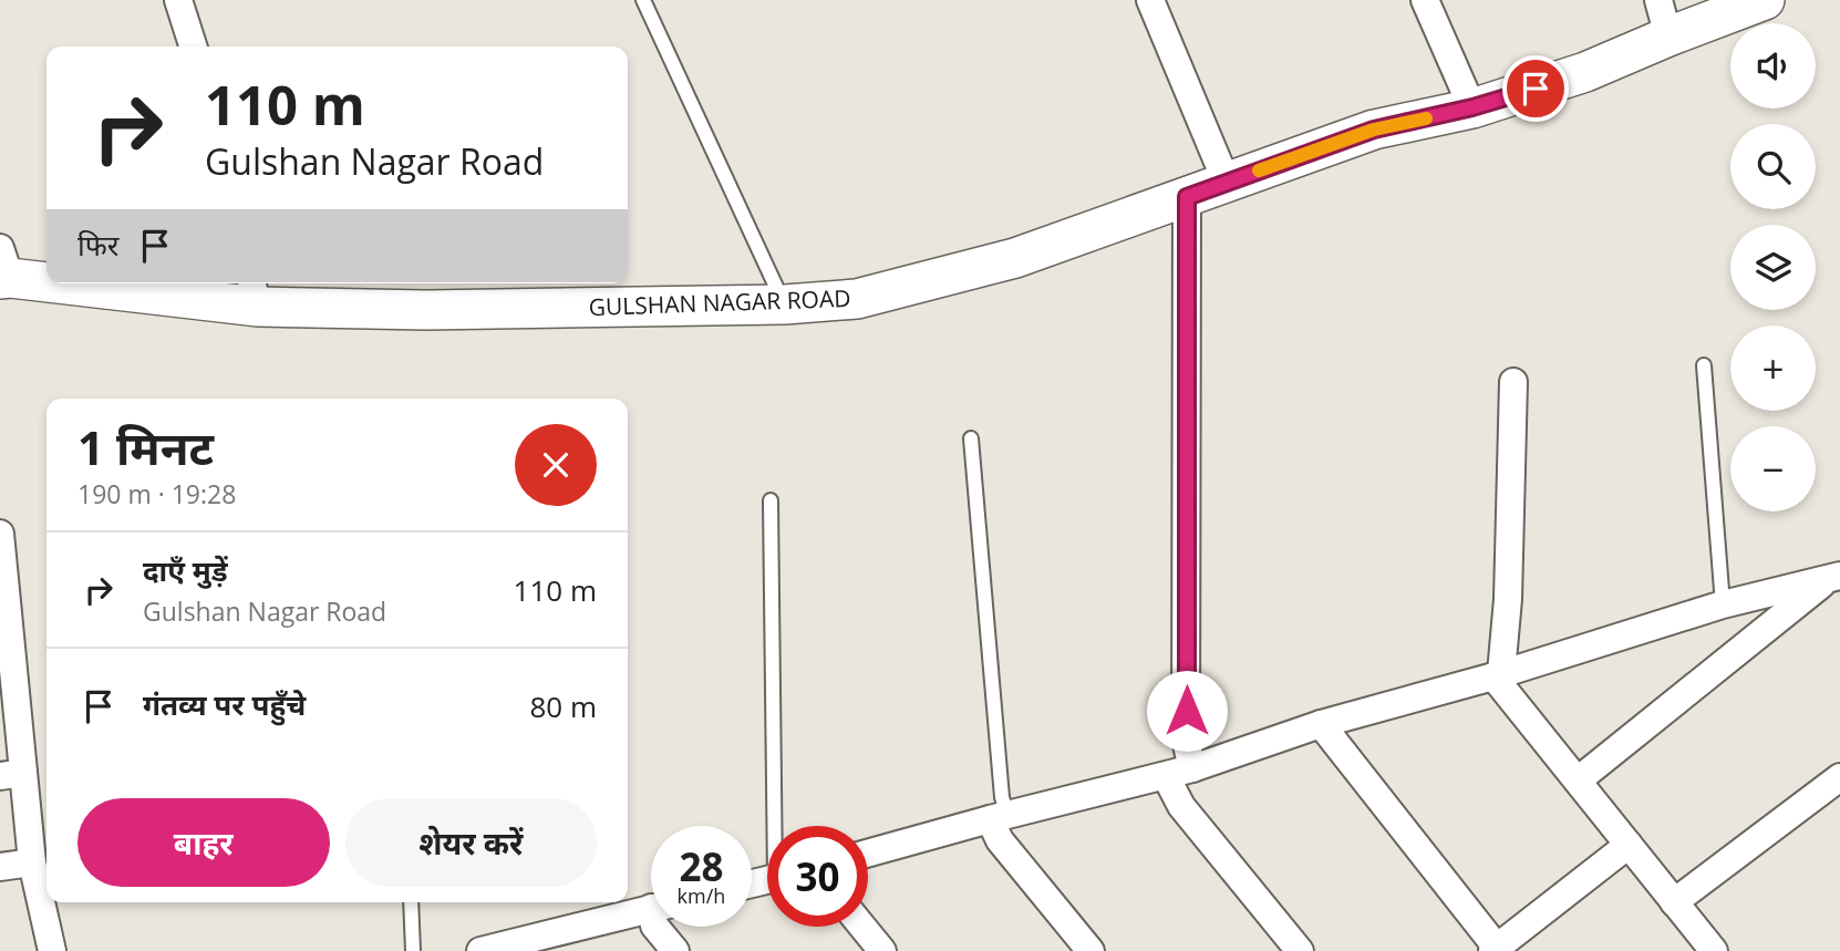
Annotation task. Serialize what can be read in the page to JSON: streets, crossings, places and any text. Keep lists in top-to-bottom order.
{
  "streets": {
    "street": ["GULSHAN NAGAR ROAD"]
  },
  "page": {
    "map_buttons": ["+", "−"],
    "turn": ["110 m", "Gulshan Nagar Road"],
    "then": "फिर",
    "heading": ["1 मिनट", "190 m · 19:28"],
    "list": [
      {
        "name": "दाएँ मुड़ें",
        "note": "Gulshan Nagar Road",
        "value": "110 m"
      },
      {
        "name": "गंतव्य पर पहुँचे",
        "value": "80 m"
      }
    ],
    "buttons": ["बाहर", "शेयर करें"],
    "speed": "28 km/h",
    "limit": "30"
  }
}
